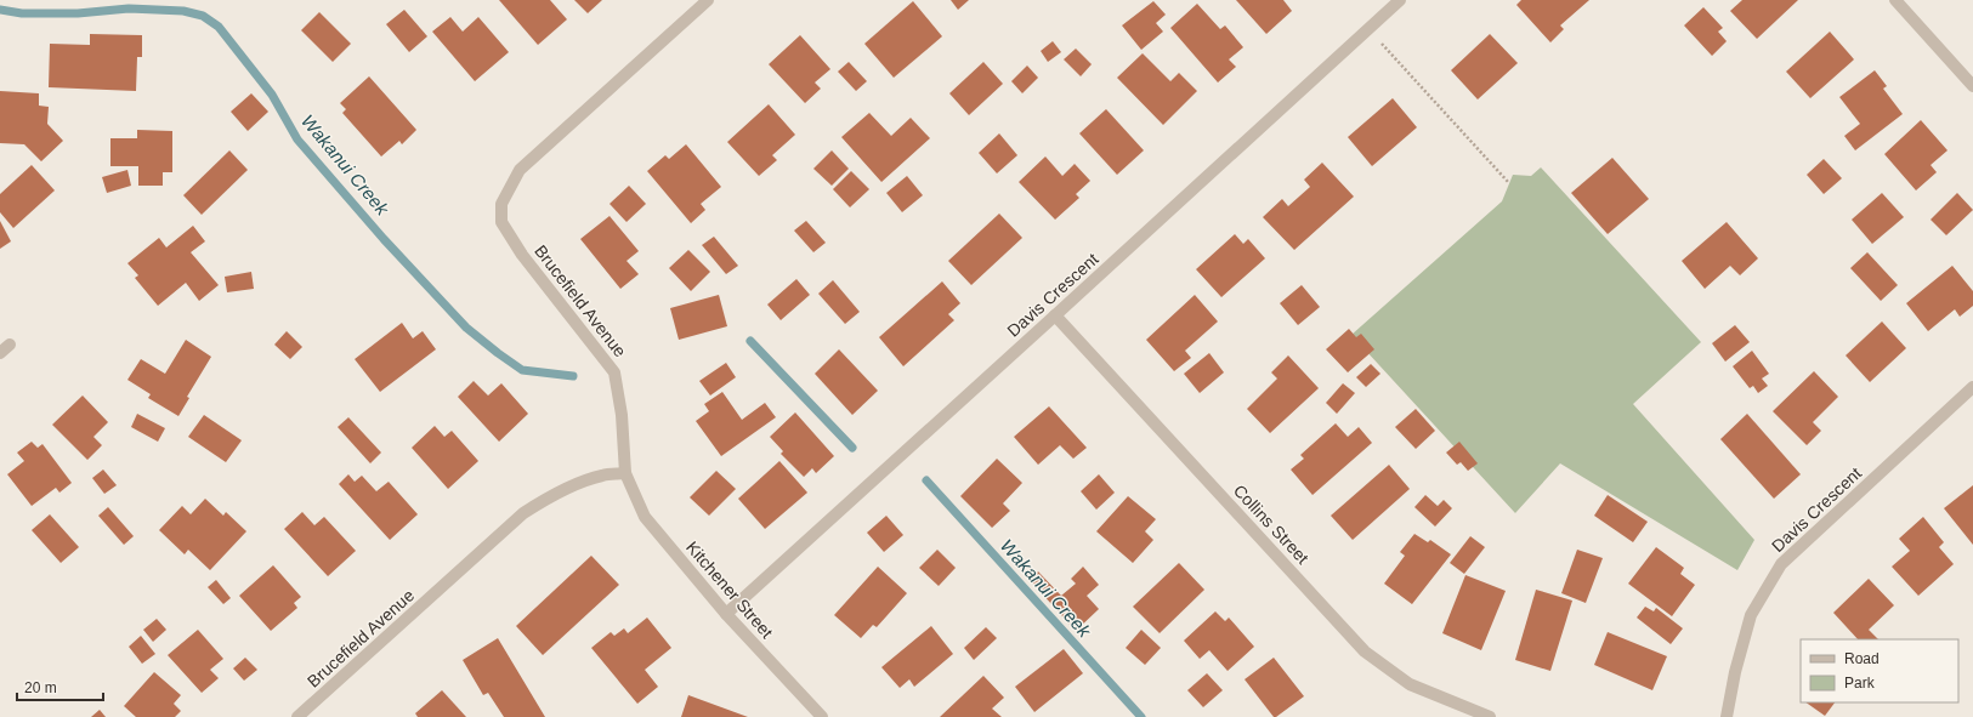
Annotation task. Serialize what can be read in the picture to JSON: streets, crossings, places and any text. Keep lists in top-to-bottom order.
{
  "streets": {
    "street": [
      "Davis Crescent",
      "Brucefield Avenue",
      "Collins Street",
      "Kitchener Street"
    ]
  },
  "crossings": [
    ["Davis Crescent", "Collins Street"],
    ["Davis Crescent", "Kitchener Street"],
    ["Brucefield Avenue", "Kitchener Street"]
  ],
  "water": ["Wakanui Creek"],
  "legend": ["Road", "Park"],
  "scale_bar": "20 m"
}
